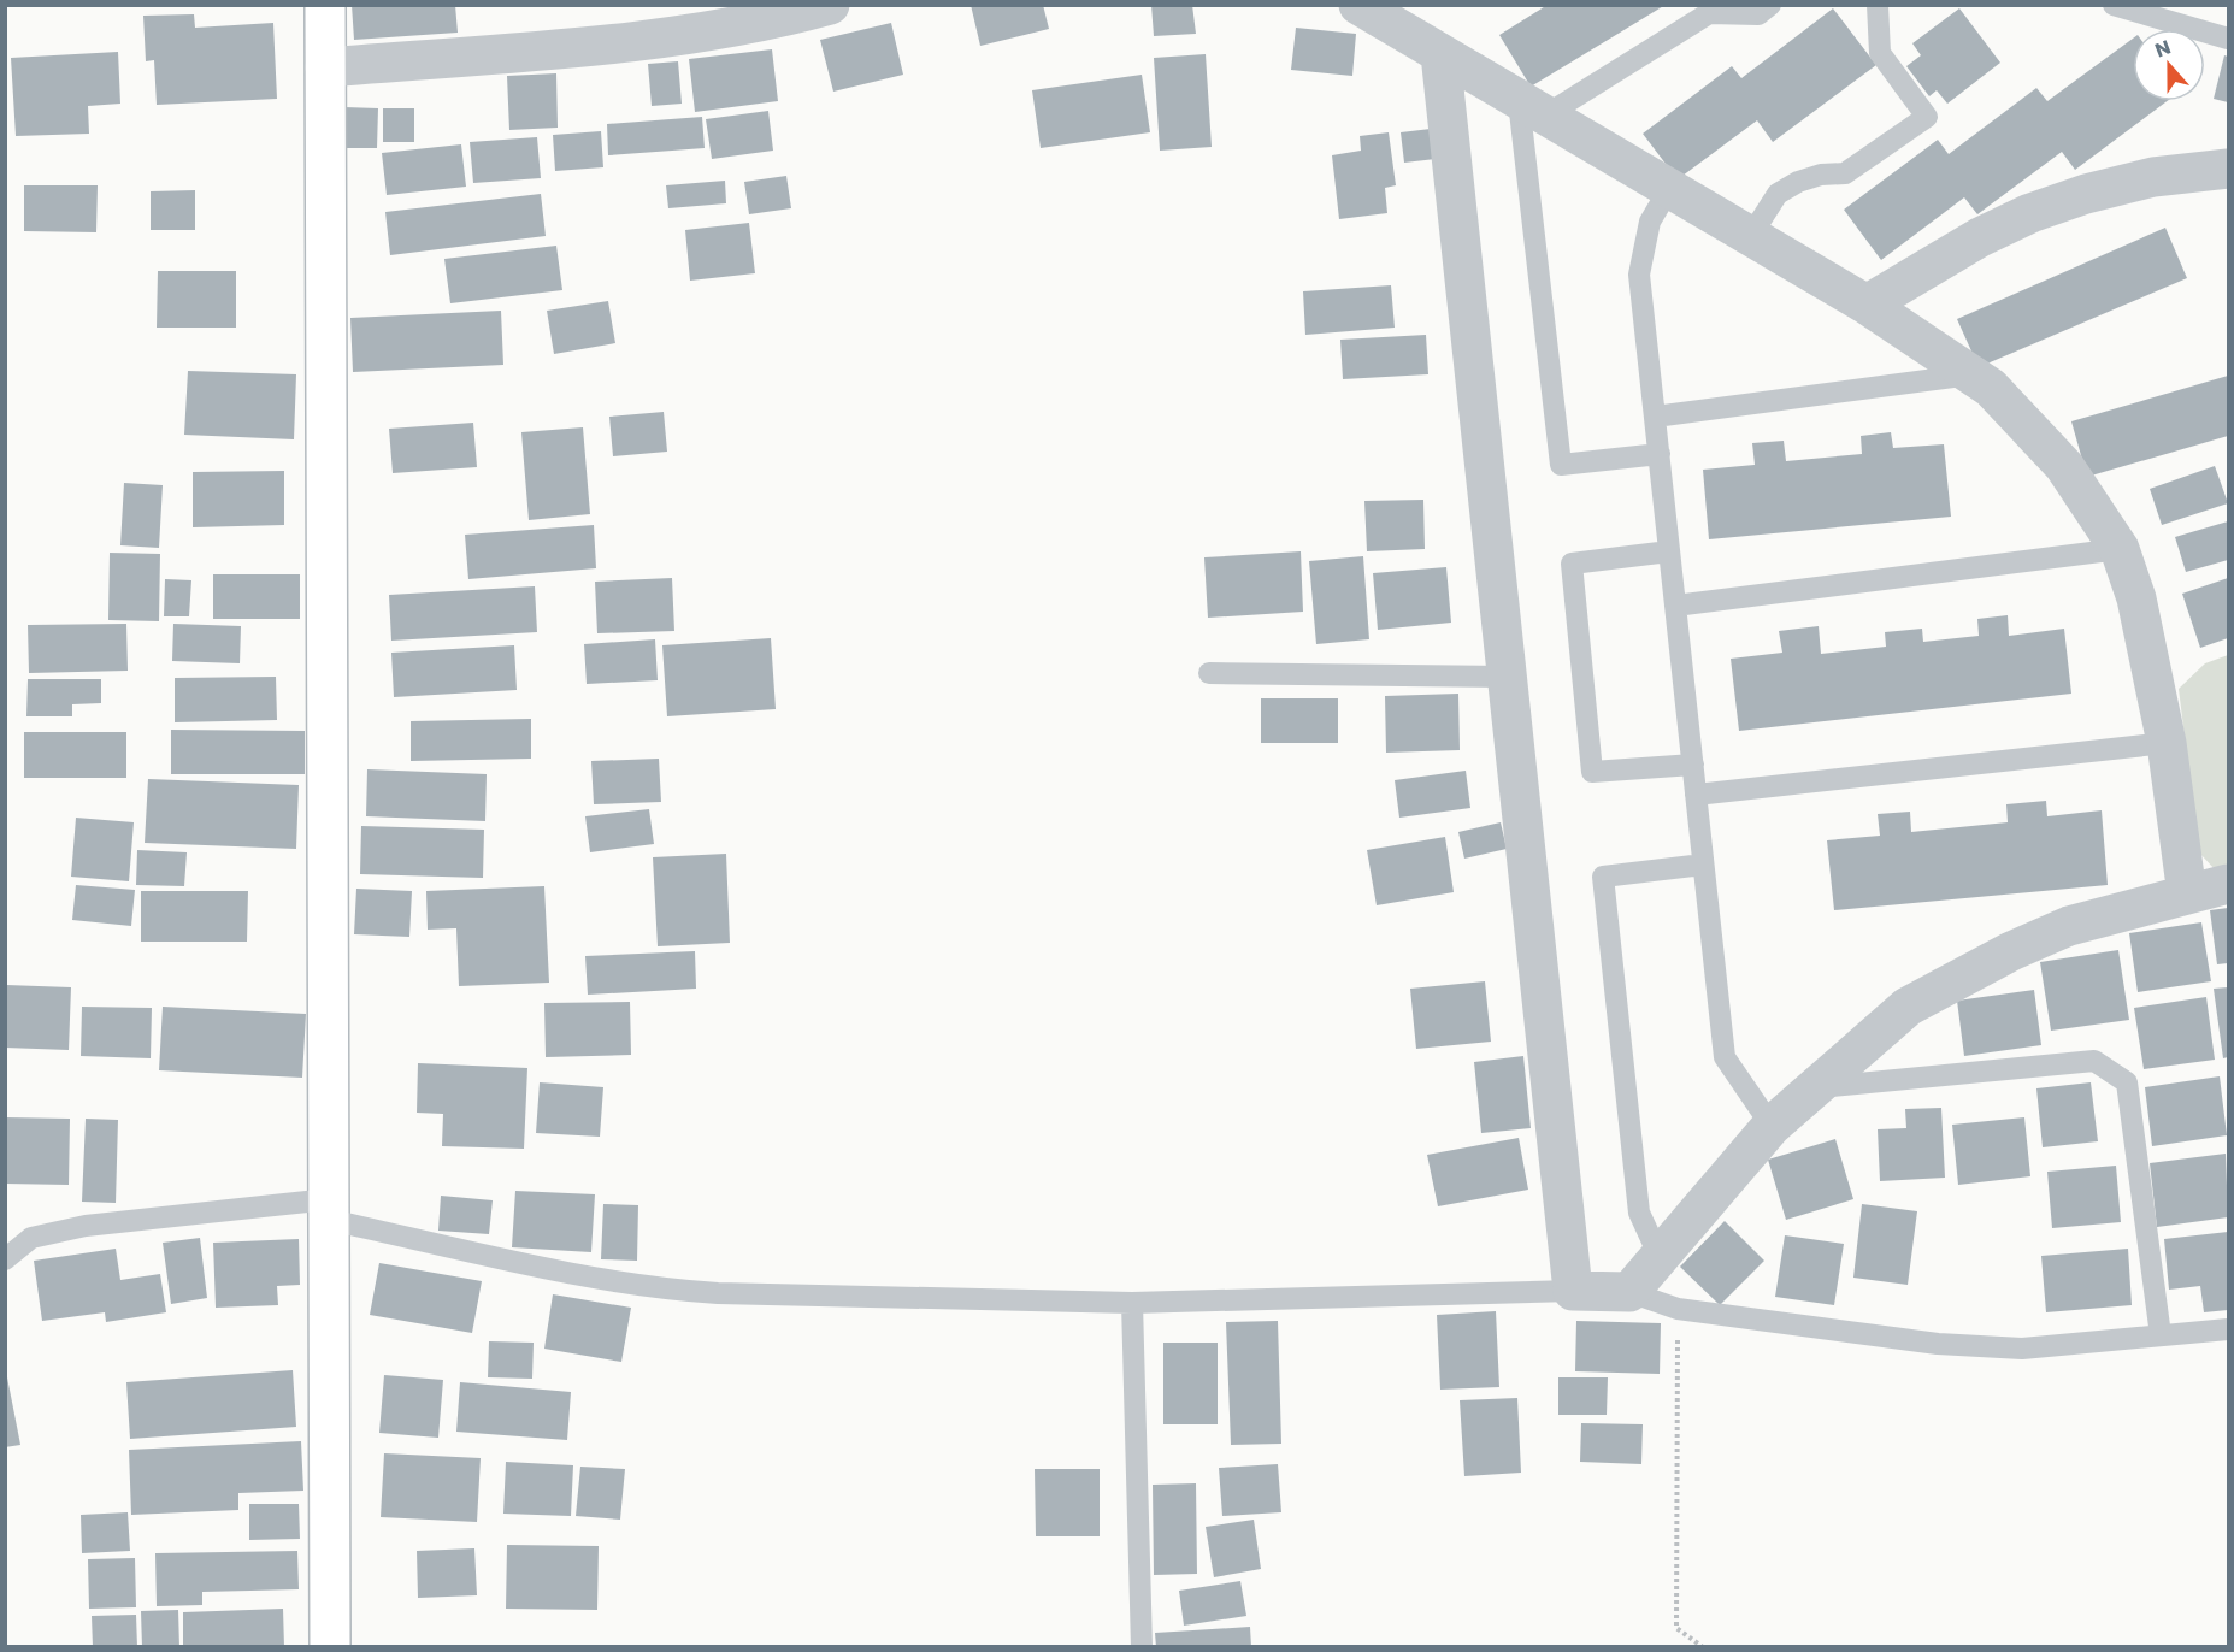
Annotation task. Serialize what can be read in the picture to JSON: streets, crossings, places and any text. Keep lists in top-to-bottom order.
{
  "north": "top"
}
